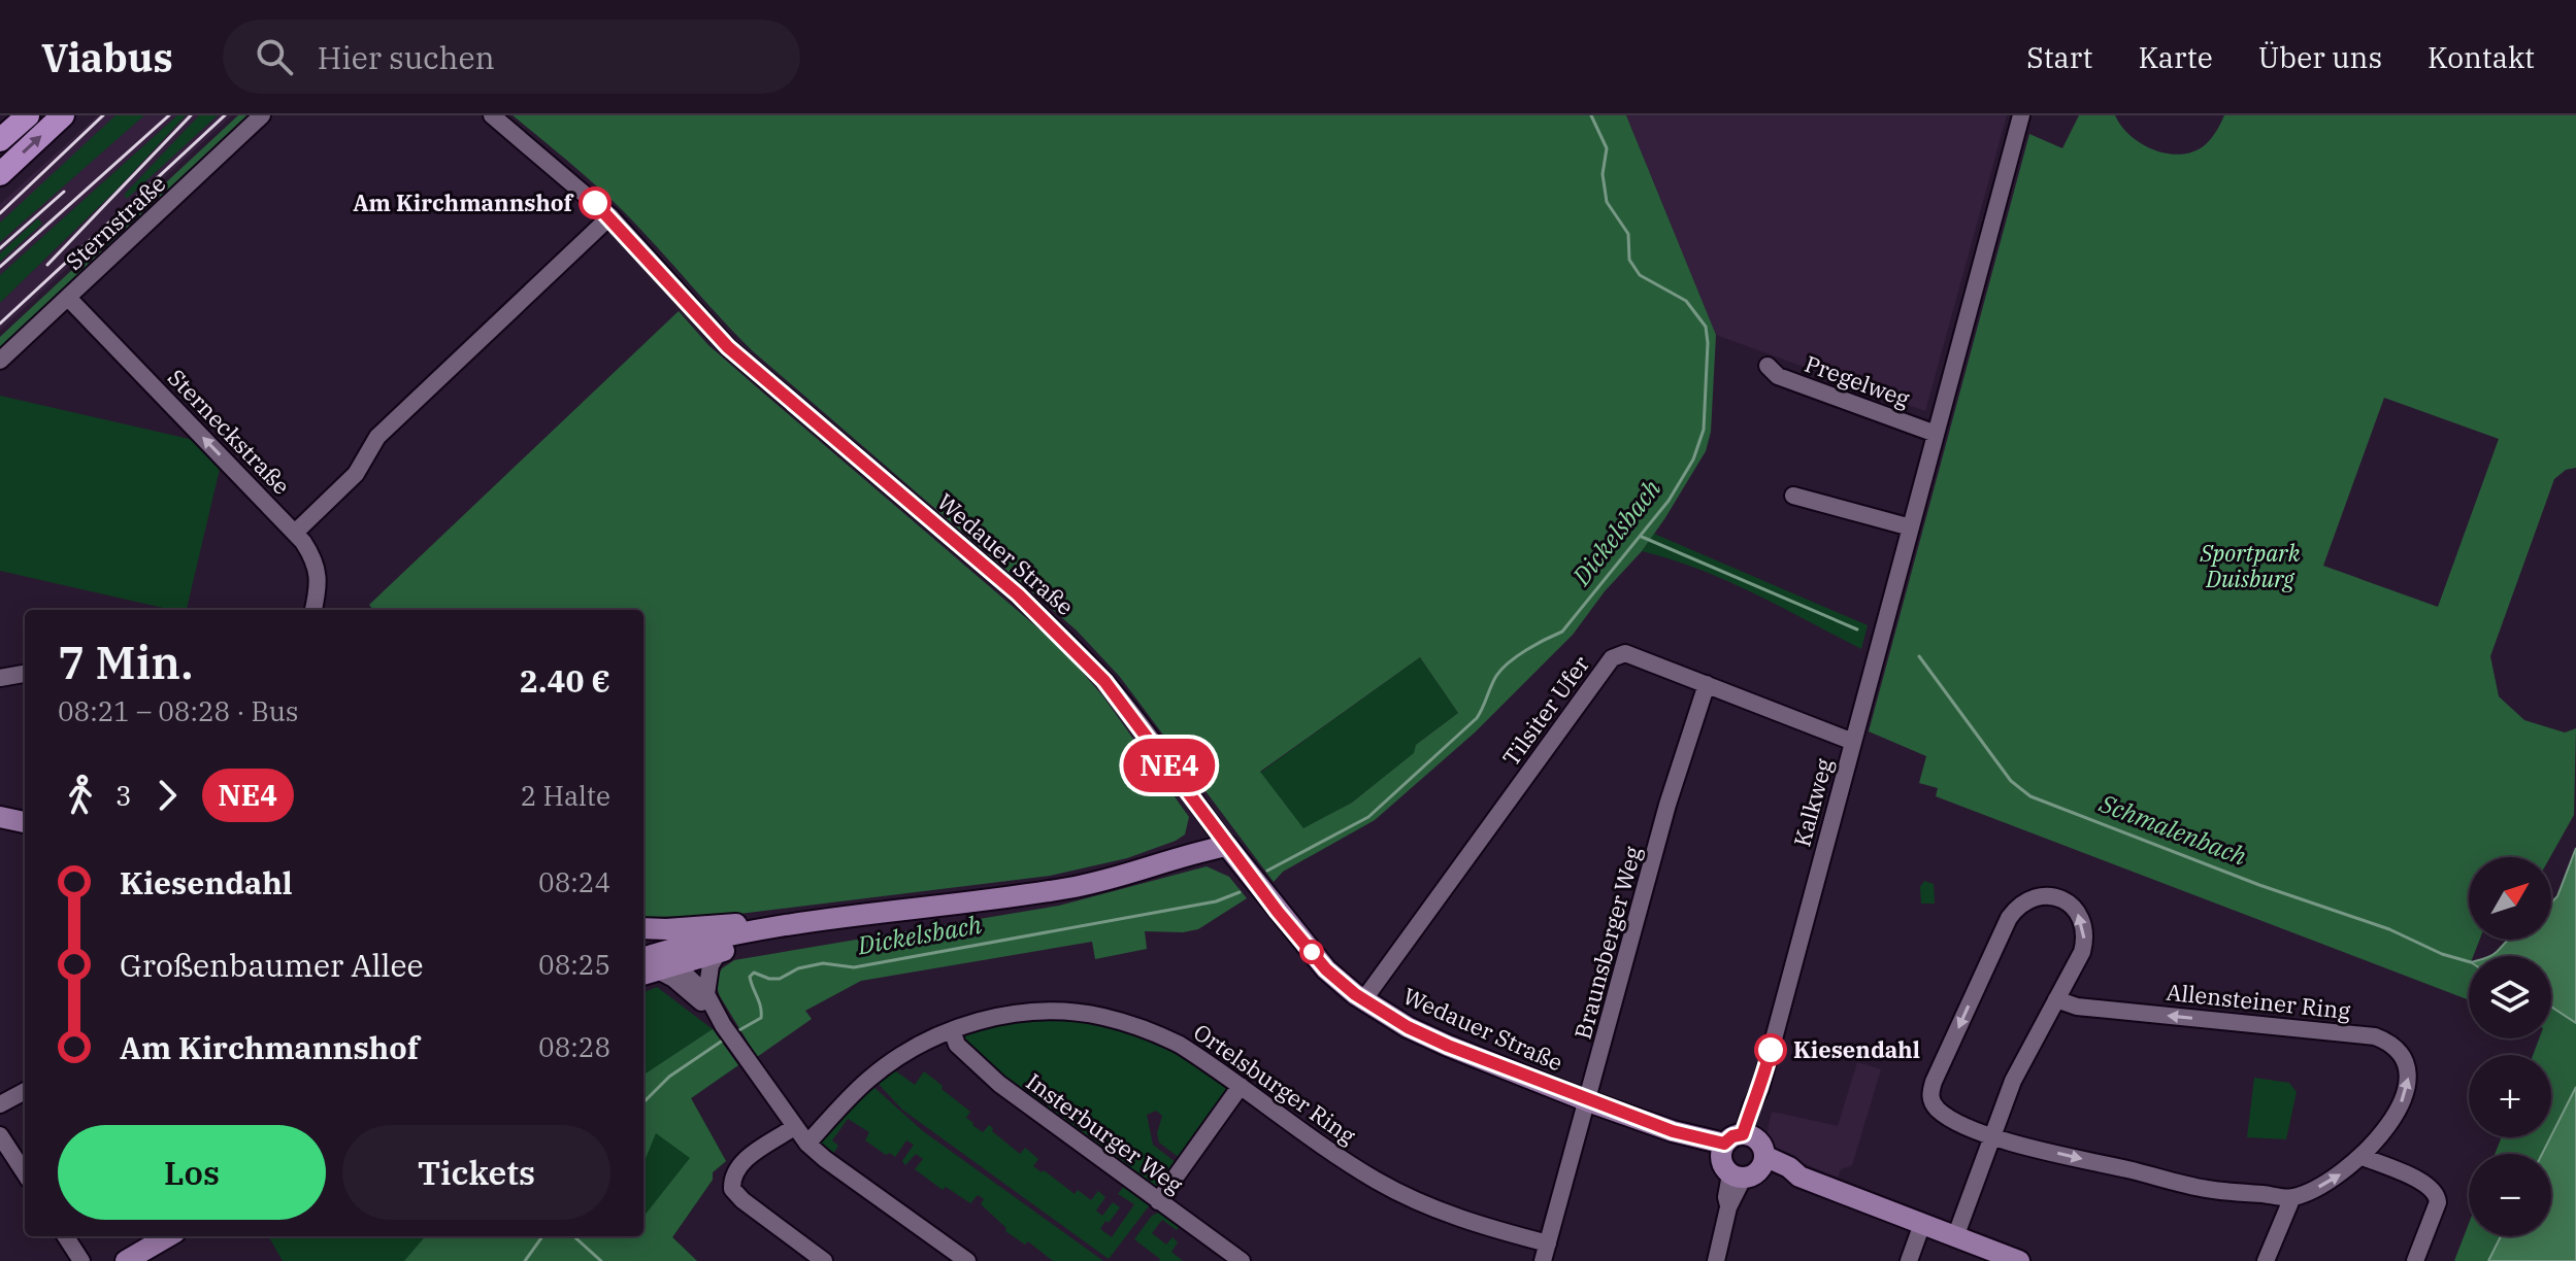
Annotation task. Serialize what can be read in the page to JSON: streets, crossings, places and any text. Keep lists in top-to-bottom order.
{
  "streets": {
    "main road": ["Wedauer Straße"],
    "street": [
      "Sternstraße",
      "Pregelweg",
      "Sterneckstraße",
      "Tilsiter Ufer",
      "Kalkweg",
      "Braunsberger Weg",
      "Allensteiner Ring",
      "Ortelsburger Ring",
      "Insterburger Weg"
    ]
  },
  "crossings": [
    ["Sternstraße", "Sterneckstraße"],
    ["Pregelweg", "Kalkweg"],
    ["Wedauer Straße", "Tilsiter Ufer"],
    ["Wedauer Straße", "Kalkweg"],
    ["Wedauer Straße", "Braunsberger Weg"],
    ["Tilsiter Ufer", "Kalkweg"],
    ["Tilsiter Ufer", "Braunsberger Weg"],
    ["Braunsberger Weg", "Ortelsburger Ring"],
    ["Ortelsburger Ring", "Insterburger Weg"]
  ],
  "one_way": ["Sterneckstraße"],
  "water": ["Dickelsbach", "Schmalenbach"],
  "parks": ["Sportpark Duisburg"],
  "places": ["Am Kirchmannshof", "Kiesendahl"],
  "lines": ["bus line NE4"],
  "north": "top right",
  "page": {
    "header": "Viabus",
    "search": "Hier suchen",
    "nav": [
      "Start",
      "Karte",
      "Über uns",
      "Kontakt"
    ],
    "on_map": "NE4",
    "heading": ["7 Min.", "08:21 – 08:28 · Bus", "2.40 €"],
    "legs": ["3", "NE4", "2 Halte"],
    "list": [
      {
        "name": "Kiesendahl",
        "value": "08:24"
      },
      {
        "name": "Großenbaumer Allee",
        "value": "08:25"
      },
      {
        "name": "Am Kirchmannshof",
        "value": "08:28"
      }
    ],
    "map_buttons": ["+", "−"],
    "buttons": ["Los", "Tickets"]
  }
}
